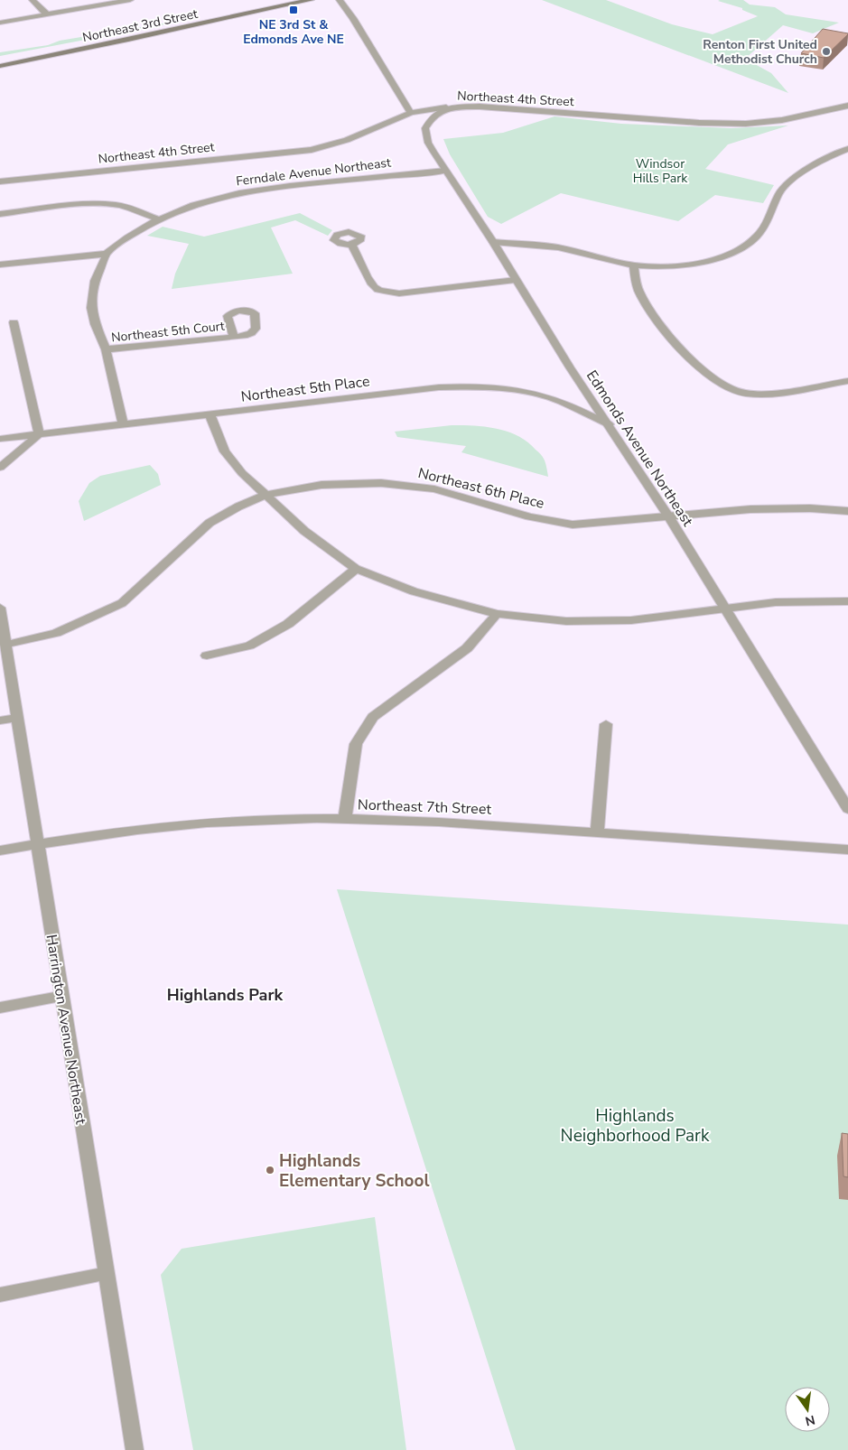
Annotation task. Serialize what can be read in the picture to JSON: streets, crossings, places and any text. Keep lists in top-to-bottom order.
{
  "streets": {
    "main road": ["Northeast 3rd Street"],
    "street": [
      "Northeast 4th Street",
      "Ferndale Avenue Northeast",
      "Northeast 5th Court",
      "Northeast 5th Place",
      "Edmonds Avenue Northeast",
      "Northeast 6th Place",
      "Northeast 7th Street",
      "Harrington Avenue Northeast"
    ]
  },
  "crossings": [
    ["Northeast 4th Street", "Edmonds Avenue Northeast"],
    ["Ferndale Avenue Northeast", "Northeast 5th Court"],
    ["Ferndale Avenue Northeast", "Northeast 5th Place"],
    ["Ferndale Avenue Northeast", "Edmonds Avenue Northeast"],
    ["Northeast 5th Place", "Edmonds Avenue Northeast"],
    ["Edmonds Avenue Northeast", "Northeast 6th Place"],
    ["Northeast 6th Place", "Harrington Avenue Northeast"],
    ["Northeast 7th Street", "Harrington Avenue Northeast"]
  ],
  "districts": ["Highlands Park"],
  "parks": ["Windsor Hills Park", "Highlands Neighborhood Park"],
  "places": {
    "transit": ["NE 3rd St & Edmonds Ave NE"],
    "other": ["Renton First United Methodist Church", "Highlands Elementary School"]
  },
  "north": "bottom"
}
